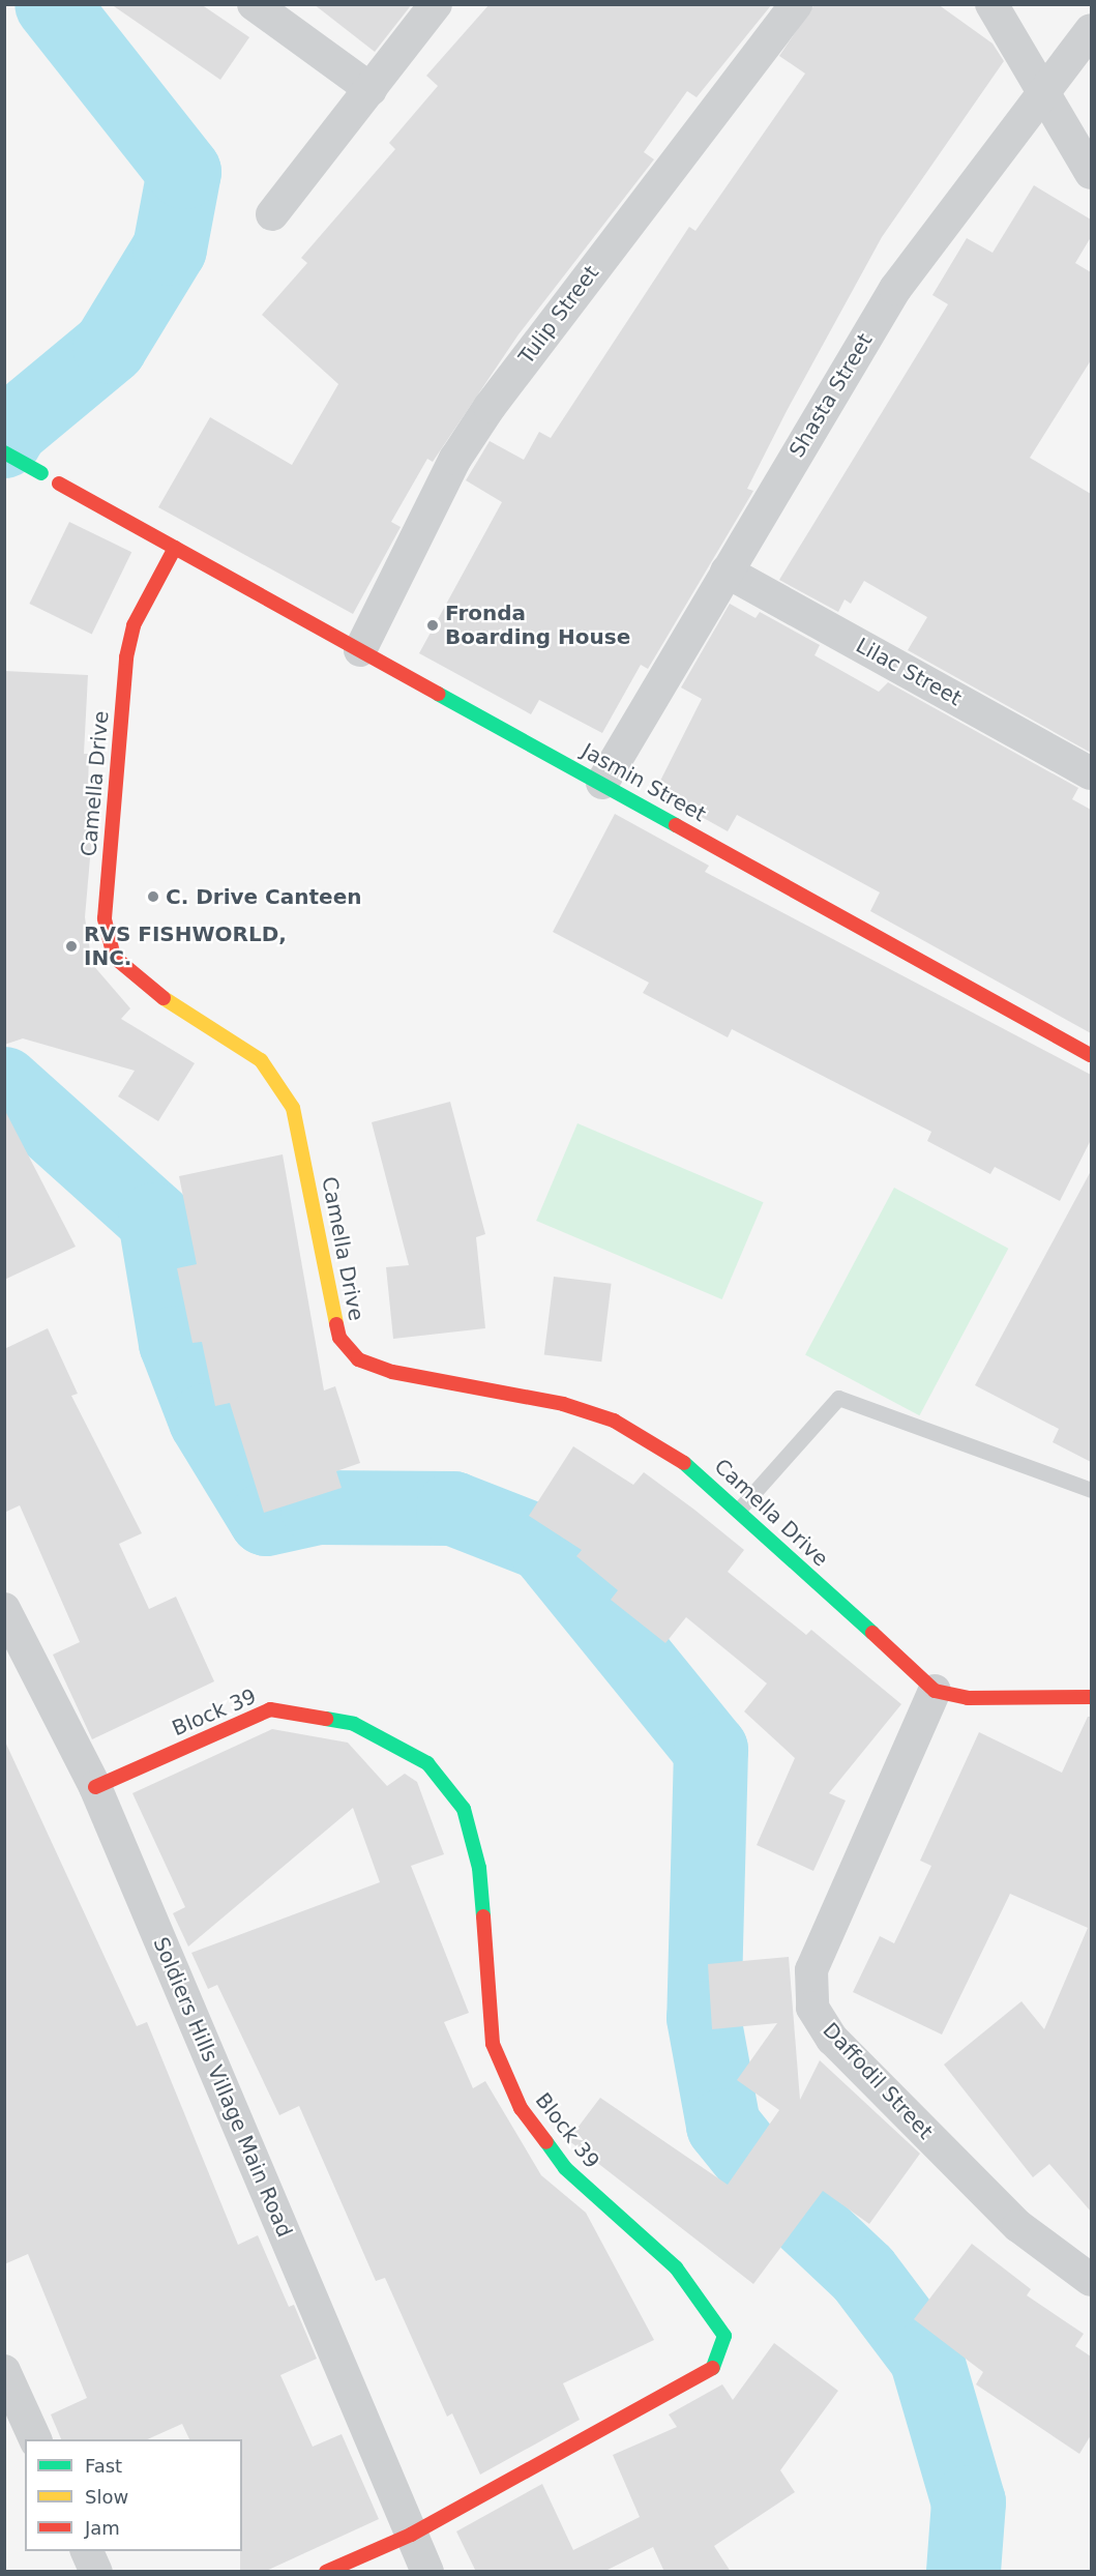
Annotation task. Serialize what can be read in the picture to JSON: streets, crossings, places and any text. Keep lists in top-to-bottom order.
{
  "streets": {
    "street": [
      "Tulip Street",
      "Shasta Street",
      "Lilac Street",
      "Jasmin Street",
      "Camella Drive",
      "Block 39",
      "Daffodil Street",
      "Soldiers Hills Village Main Road"
    ]
  },
  "crossings": [
    ["Tulip Street", "Jasmin Street"],
    ["Shasta Street", "Lilac Street"],
    ["Shasta Street", "Jasmin Street"],
    ["Jasmin Street", "Camella Drive"],
    ["Camella Drive", "Daffodil Street"],
    ["Block 39", "Soldiers Hills Village Main Road"]
  ],
  "places": ["Fronda Boarding House", "C. Drive Canteen", "RVS FISHWORLD, INC."],
  "legend": ["Fast", "Slow", "Jam"]
}
